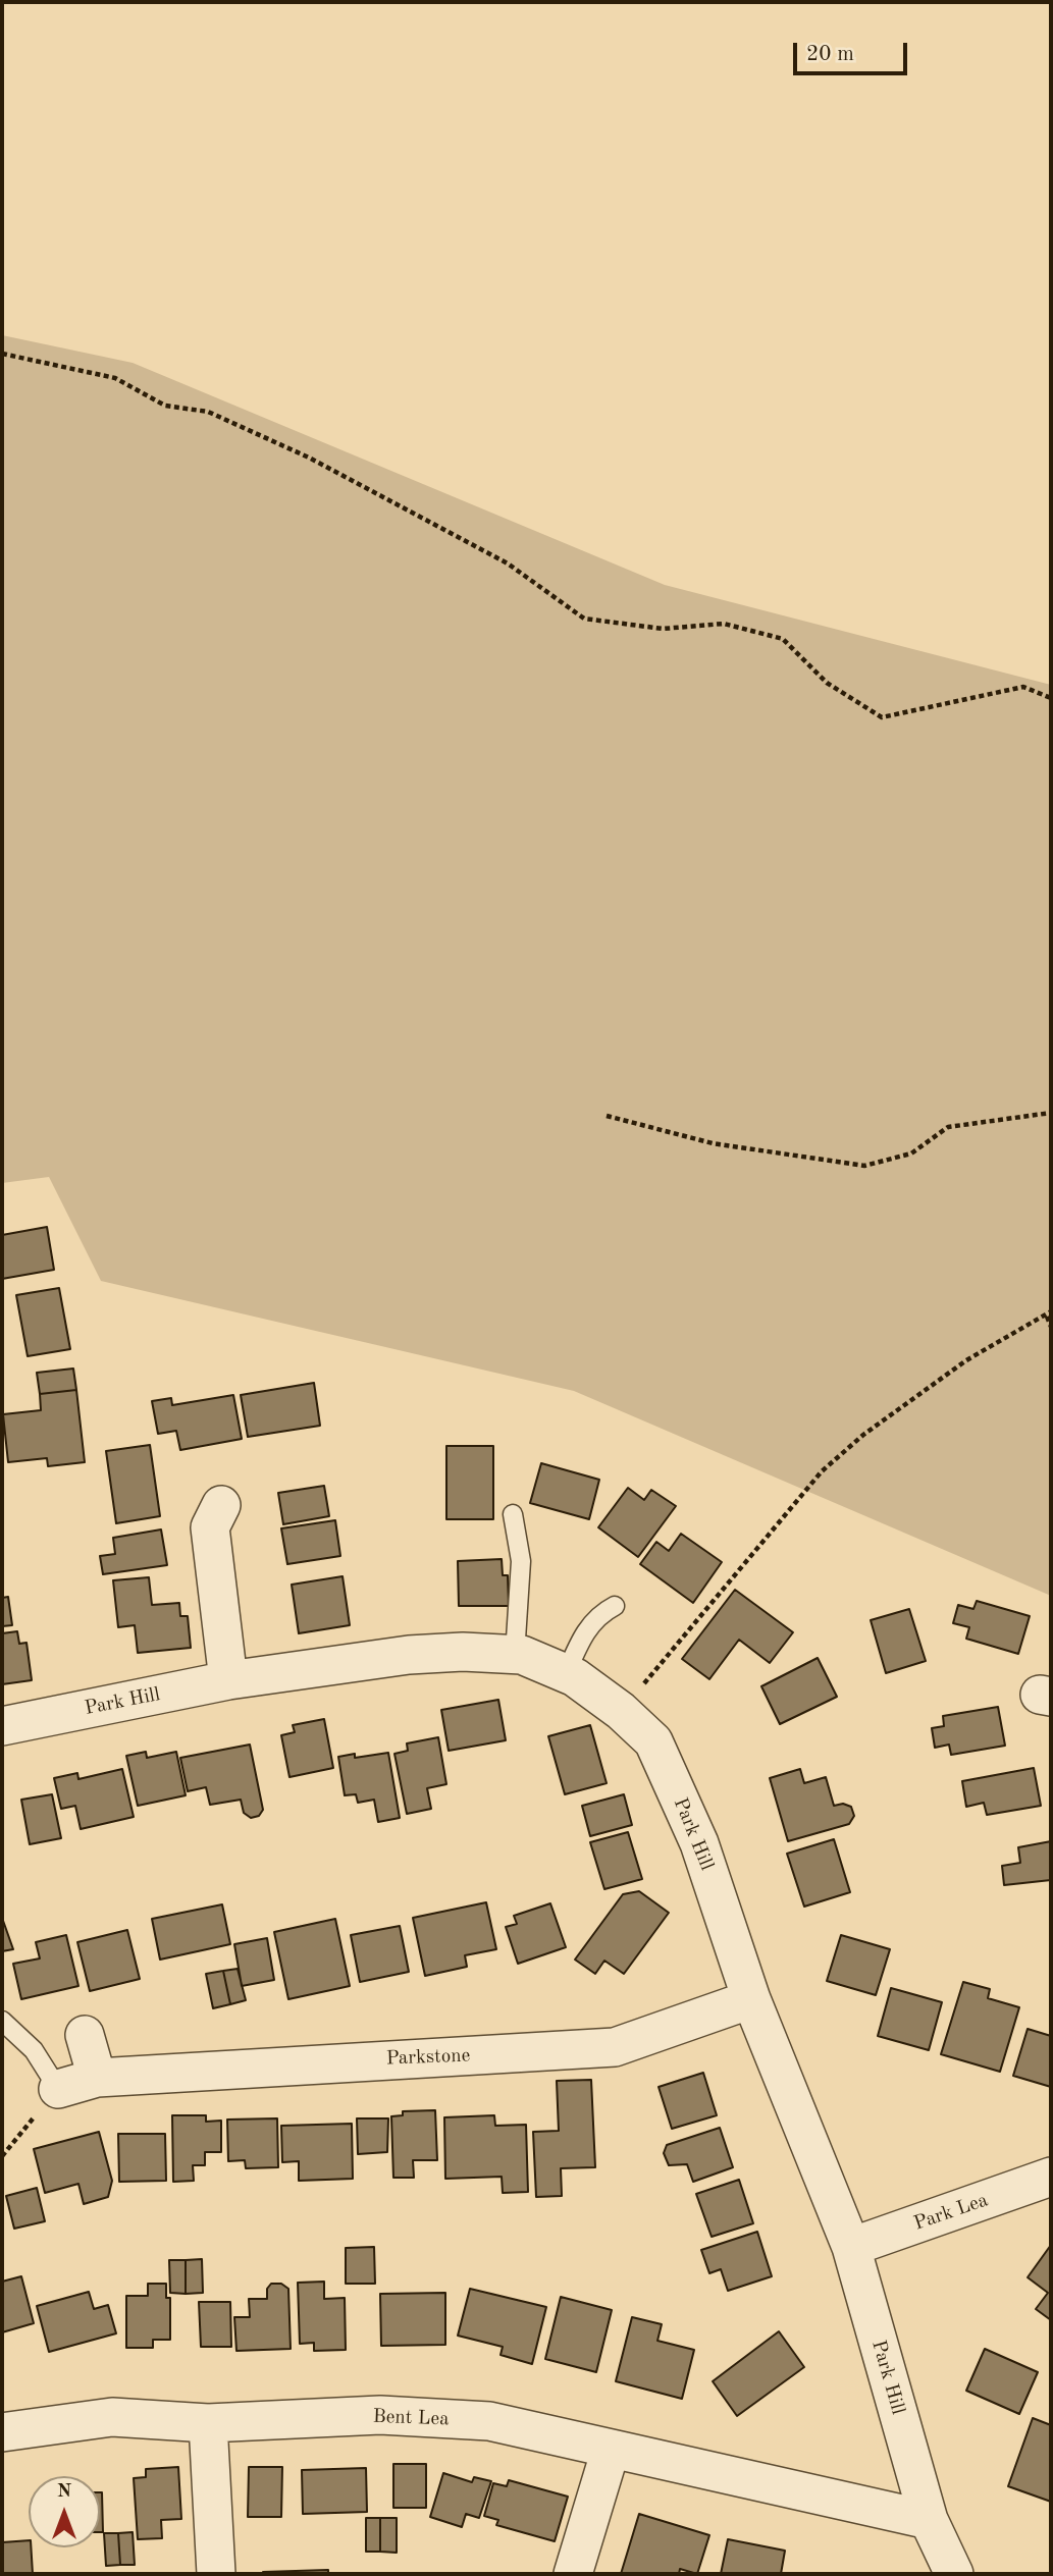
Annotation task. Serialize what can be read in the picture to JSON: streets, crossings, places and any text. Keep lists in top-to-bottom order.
{
  "streets": {
    "street": [
      "Park Hill",
      "Parkstone",
      "Park Lea",
      "Bent Lea"
    ]
  },
  "crossings": [
    ["Park Hill", "Parkstone"],
    ["Park Hill", "Park Lea"],
    ["Park Hill", "Bent Lea"]
  ],
  "scale_bar": "20 m",
  "north": "top"
}
